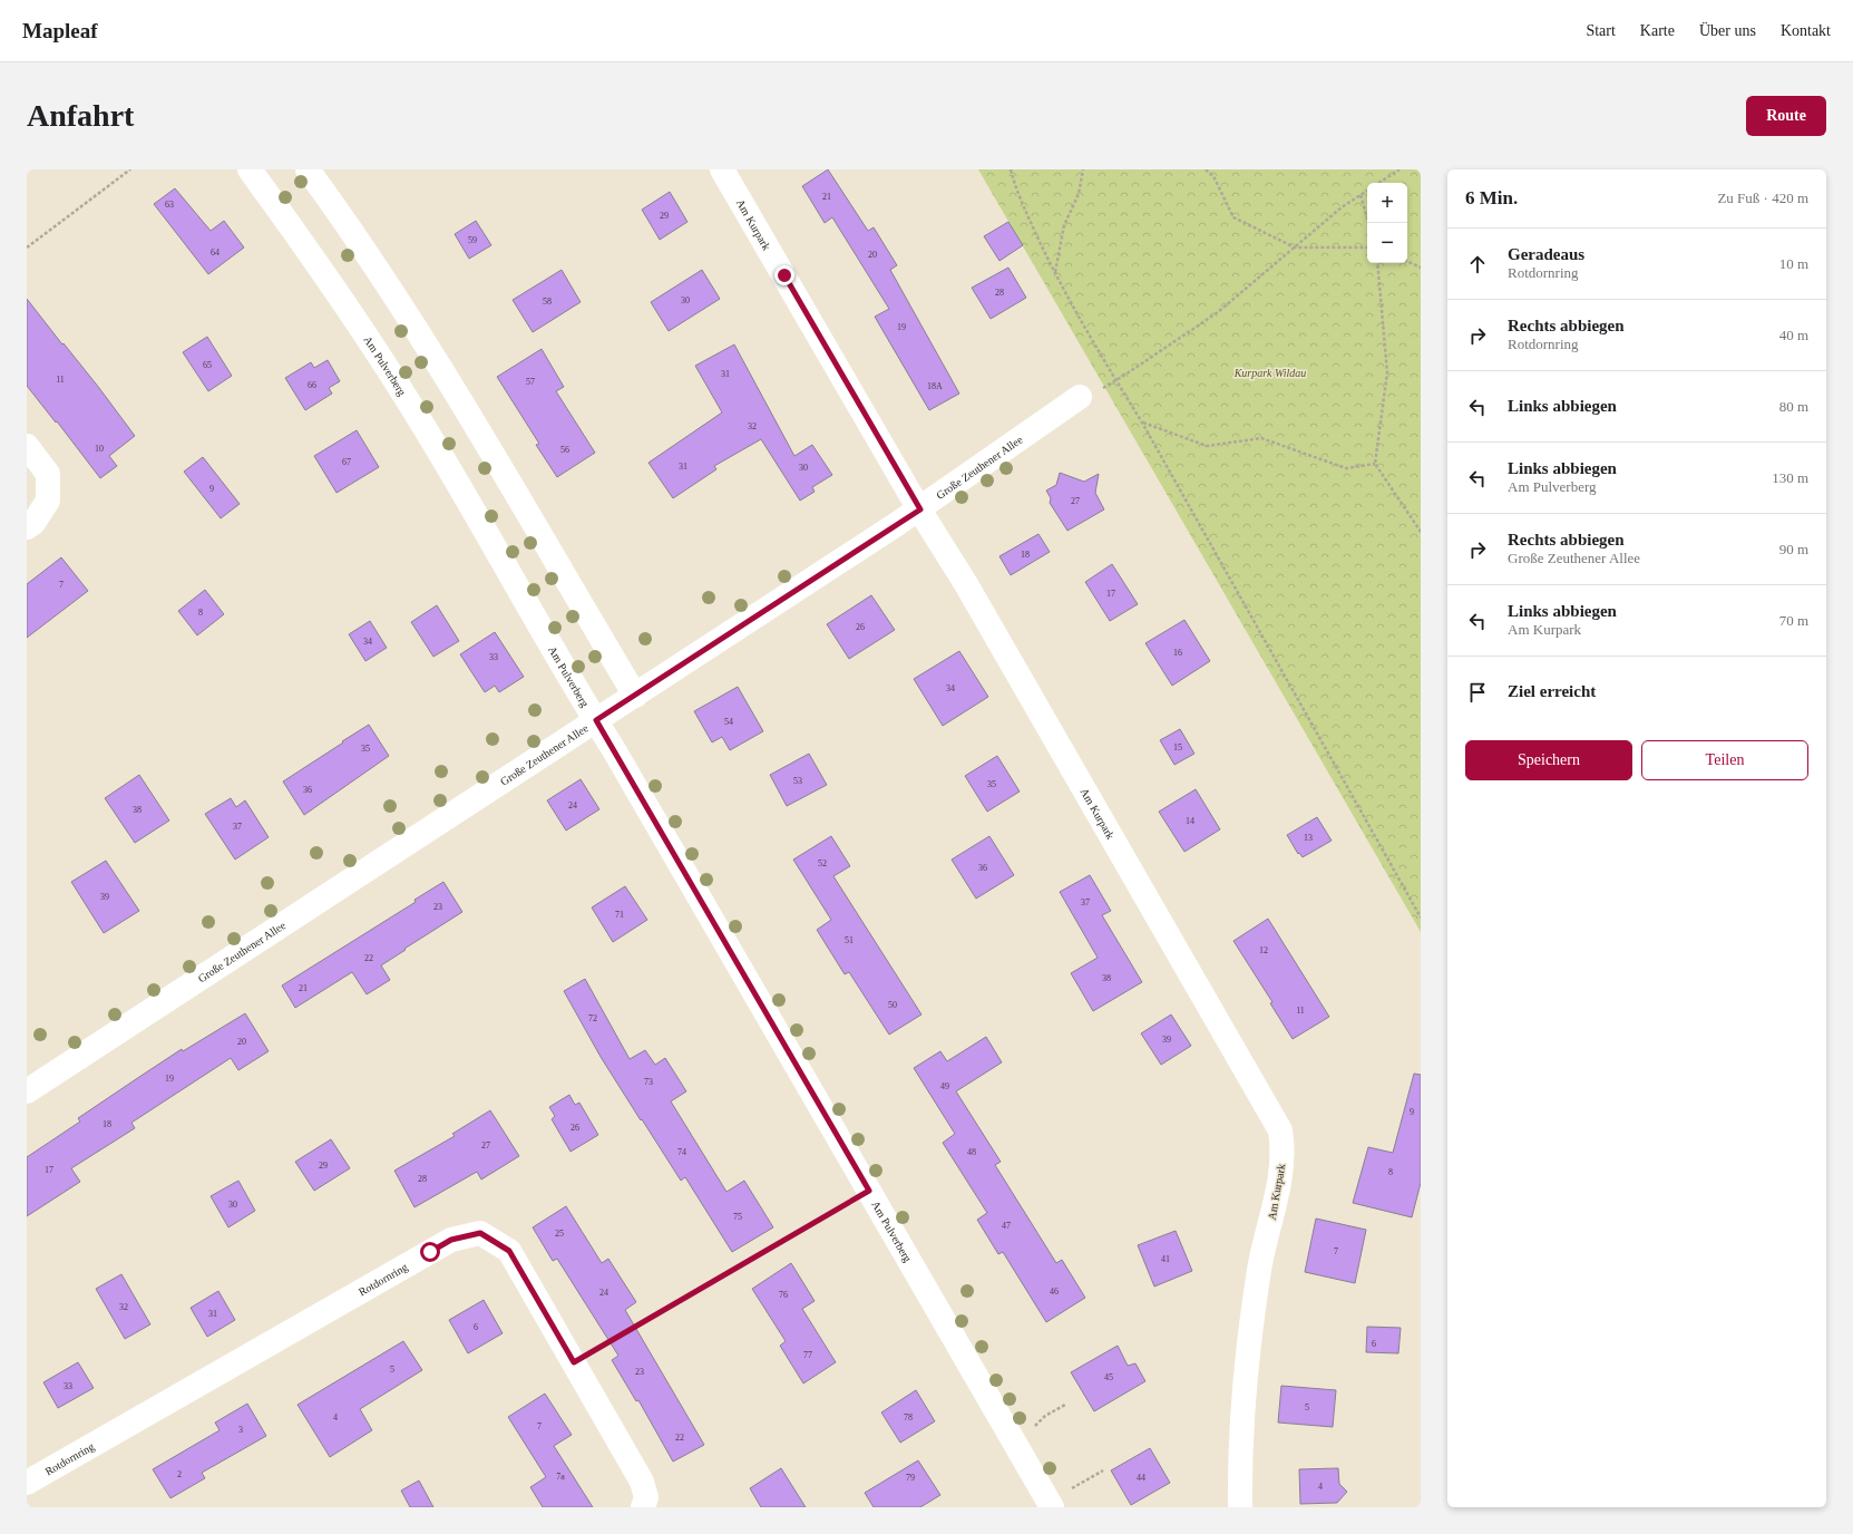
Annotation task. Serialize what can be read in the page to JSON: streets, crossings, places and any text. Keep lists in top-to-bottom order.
{
  "streets": {
    "street": [
      "Am Kurpark",
      "Am Pulverberg",
      "Große Zeuthener Allee",
      "Rotdornring"
    ]
  },
  "crossings": [
    ["Am Kurpark", "Große Zeuthener Allee"],
    ["Am Pulverberg", "Große Zeuthener Allee"]
  ],
  "parks": ["Kurpark Wildau"],
  "house_numbers": [
    "21",
    "63",
    "29",
    "59",
    "64",
    "20",
    "28",
    "30",
    "58",
    "19",
    "65",
    "31",
    "11",
    "57",
    "66",
    "18A",
    "32",
    "10",
    "56",
    "67",
    "31",
    "30",
    "9",
    "27",
    "18",
    "7",
    "17",
    "8",
    "26",
    "34",
    "16",
    "33",
    "34",
    "54",
    "15",
    "35",
    "53",
    "35",
    "36",
    "24",
    "38",
    "14",
    "37",
    "13",
    "52",
    "36",
    "39",
    "37",
    "23",
    "71",
    "51",
    "12",
    "22",
    "38",
    "21",
    "50",
    "11",
    "72",
    "39",
    "20",
    "19",
    "73",
    "49",
    "9",
    "18",
    "26",
    "27",
    "74",
    "48",
    "29",
    "17",
    "8",
    "28",
    "30",
    "75",
    "47",
    "25",
    "7",
    "41",
    "46",
    "24",
    "76",
    "32",
    "31",
    "6",
    "6",
    "77",
    "5",
    "23",
    "45",
    "33",
    "5",
    "4",
    "78",
    "7",
    "3",
    "22",
    "2",
    "7a",
    "79",
    "44",
    "4"
  ],
  "page": {
    "header": "Mapleaf",
    "nav": [
      "Start",
      "Karte",
      "Über uns",
      "Kontakt"
    ],
    "buttons": [
      "Route",
      ["Speichern", "Teilen"]
    ],
    "title": "Anfahrt",
    "heading": ["6 Min.", "Zu Fuß · 420 m"],
    "map_buttons": ["+", "−"],
    "list": [
      ["Geradeaus", "Rotdornring", "10 m"],
      ["Rechts abbiegen", "Rotdornring", "40 m"],
      ["Links abbiegen", "80 m"],
      ["Links abbiegen", "Am Pulverberg", "130 m"],
      ["Rechts abbiegen", "Große Zeuthener Allee", "90 m"],
      ["Links abbiegen", "Am Kurpark", "70 m"],
      "Ziel erreicht"
    ]
  }
}
